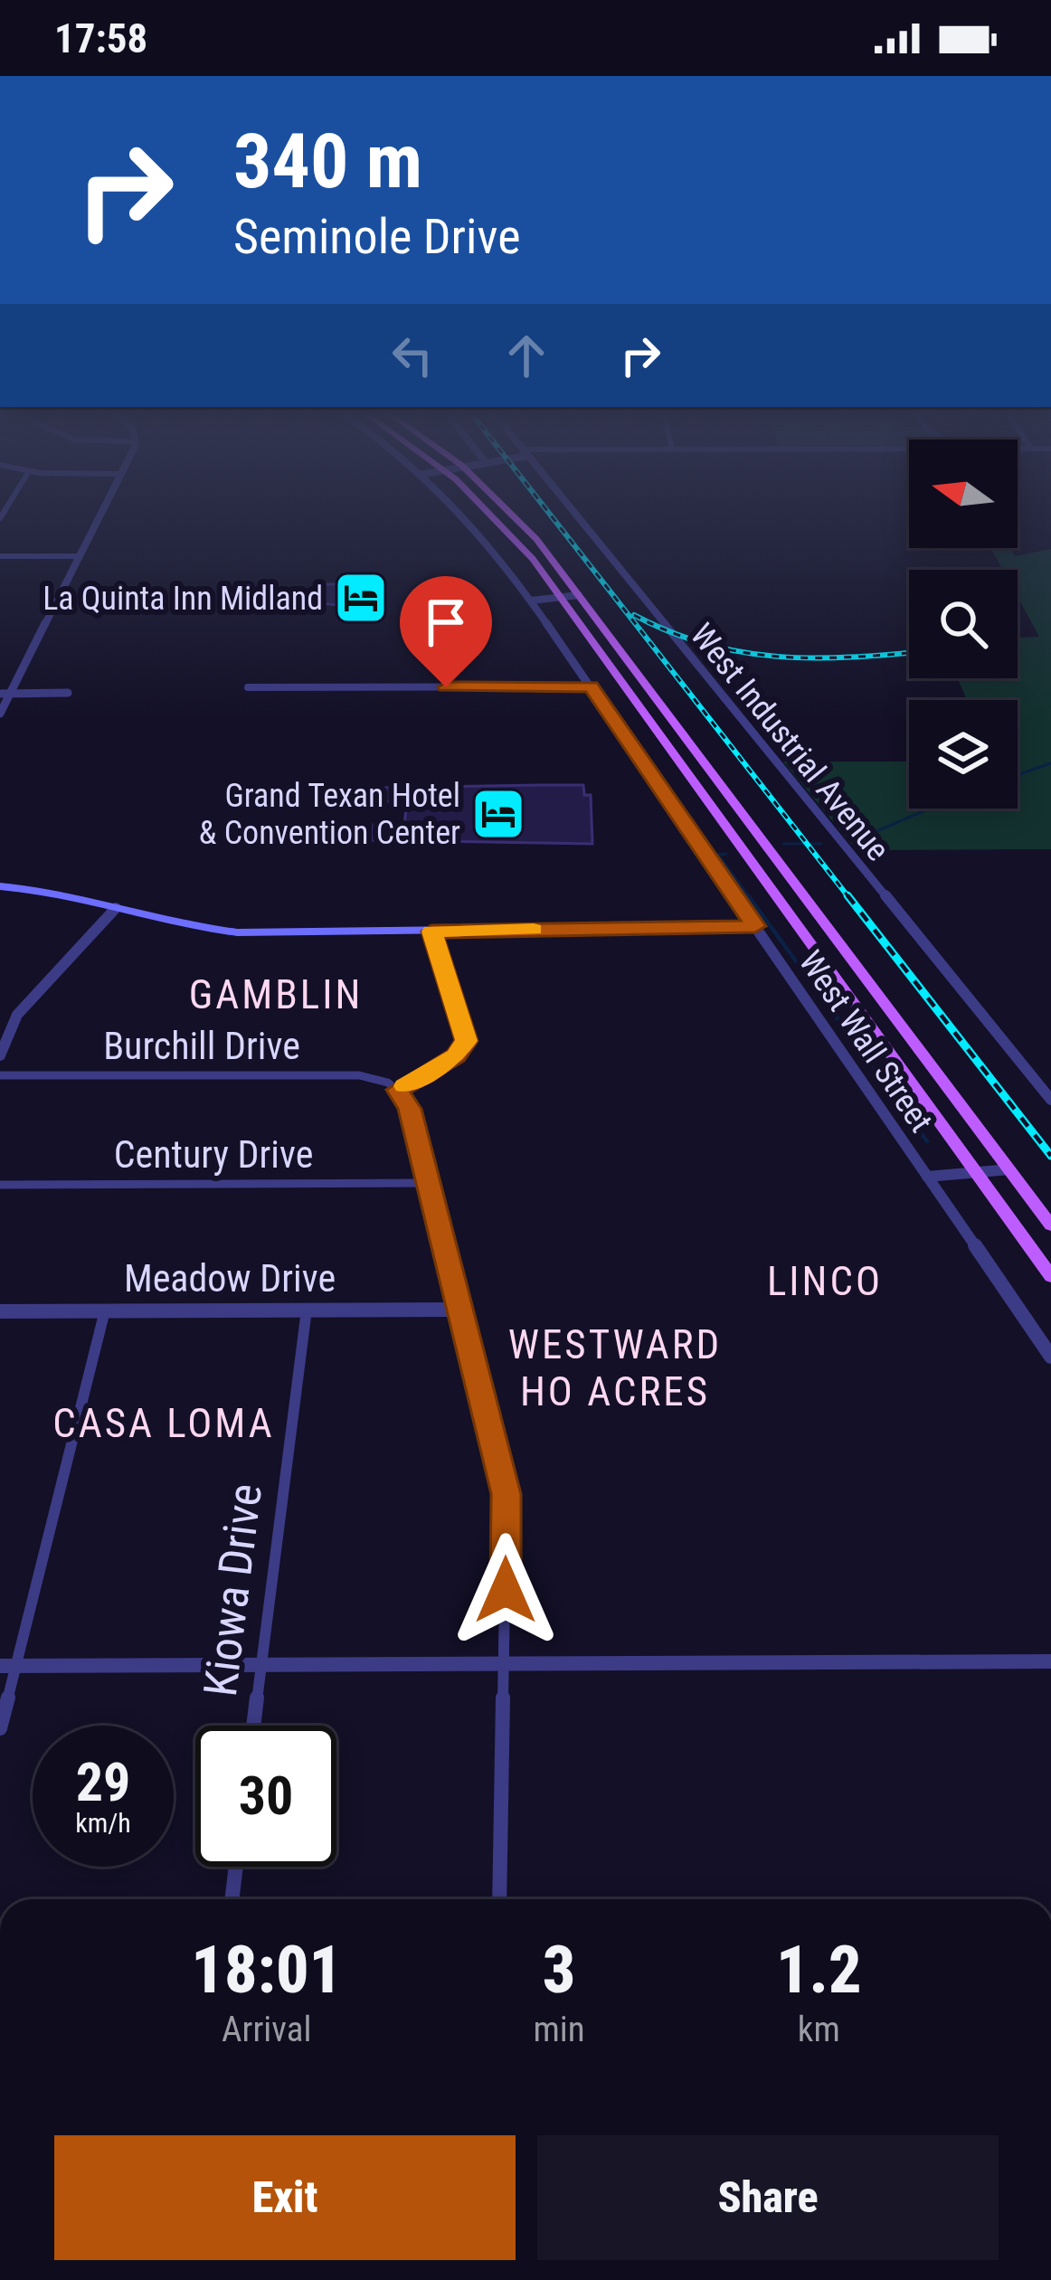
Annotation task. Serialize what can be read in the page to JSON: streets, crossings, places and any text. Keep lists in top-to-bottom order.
{
  "streets": {
    "main road": ["West Wall Street"],
    "street": [
      "West Industrial Avenue",
      "Burchill Drive",
      "Century Drive",
      "Meadow Drive",
      "Kiowa Drive"
    ]
  },
  "crossings": [
    ["Meadow Drive", "Kiowa Drive"]
  ],
  "districts": [
    "GAMBLIN",
    "LINCO",
    "WESTWARD HO ACRES",
    "CASA LOMA"
  ],
  "places": {
    "hotel": ["La Quinta Inn Midland", "Grand Texan Hotel & Convention Center"]
  },
  "north": "left",
  "page": {
    "status": "17:58",
    "turn": ["340 m", "Seminole Drive"],
    "speed": "29 km/h",
    "limit": "30",
    "eta": [
      "18:01",
      "Arrival",
      "3",
      "min",
      "1.2",
      "km"
    ],
    "buttons": ["Exit", "Share"]
  }
}
